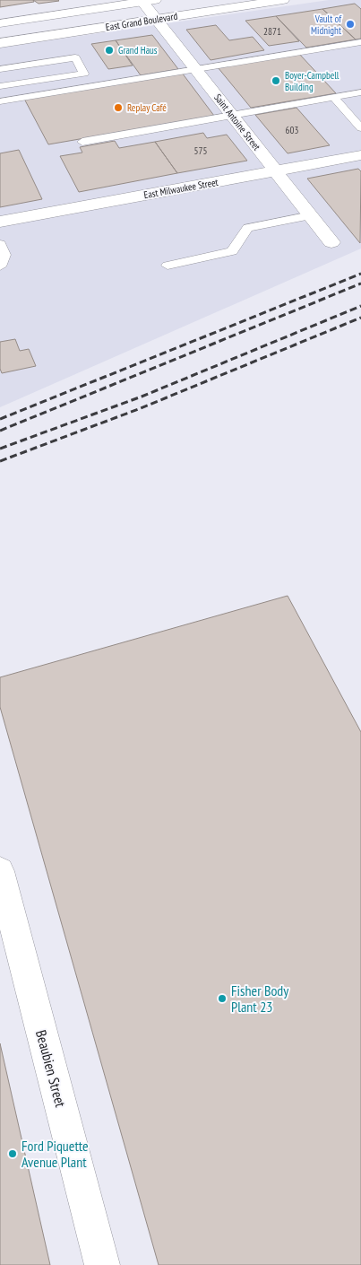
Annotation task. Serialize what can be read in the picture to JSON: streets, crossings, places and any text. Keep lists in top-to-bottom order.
{
  "streets": {
    "street": [
      "East Grand Boulevard",
      "Saint Antoine Street",
      "East Milwaukee Street",
      "Beaubien Street"
    ]
  },
  "crossings": [
    ["East Grand Boulevard", "Saint Antoine Street"],
    ["Saint Antoine Street", "East Milwaukee Street"]
  ],
  "places": [
    "Vault of Midnight",
    "Grand Haus",
    "Boyer-Campbell Building",
    "Replay Café",
    "Fisher Body Plant 23",
    "Ford Piquette Avenue Plant"
  ],
  "house_numbers": ["2871", "603", "575"]
}
